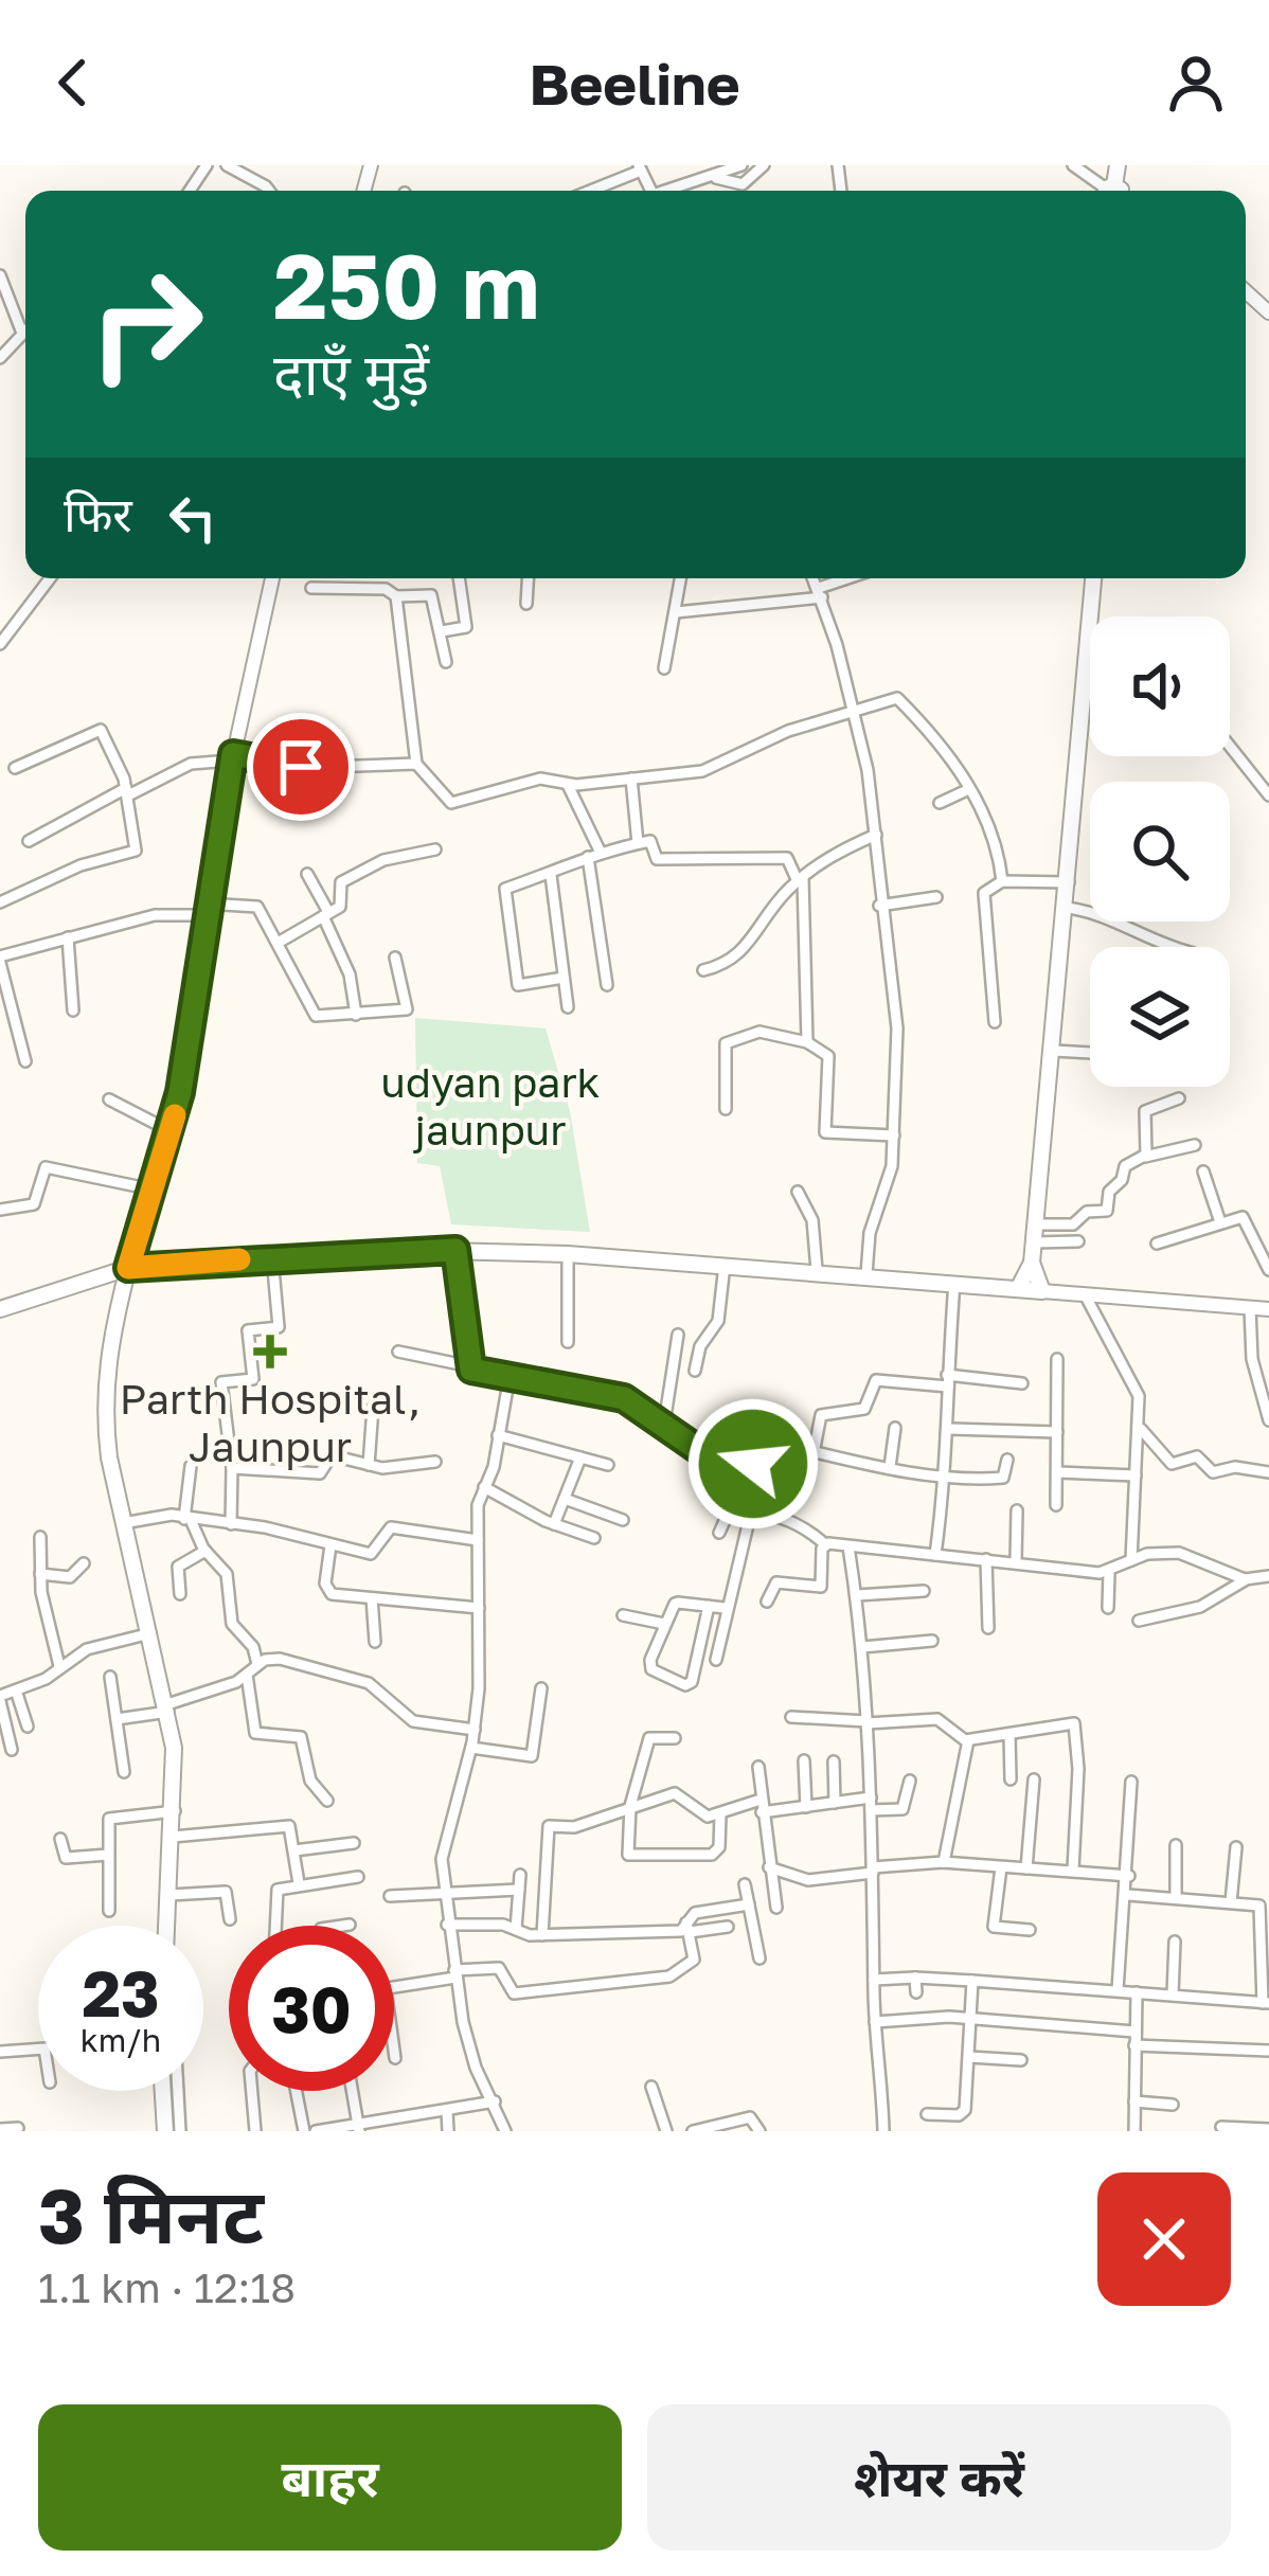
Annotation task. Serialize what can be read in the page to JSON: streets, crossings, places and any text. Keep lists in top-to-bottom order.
{
  "parks": ["udyan park jaunpur"],
  "places": {
    "health": ["Parth Hospital, Jaunpur"]
  },
  "page": {
    "header": "Beeline",
    "turn": ["250 m", "दाएँ मुड़ें"],
    "then": "फिर",
    "speed": "23 km/h",
    "limit": "30",
    "heading": ["3 मिनट", "1.1 km · 12:18"],
    "buttons": ["बाहर", "शेयर करें"]
  }
}
